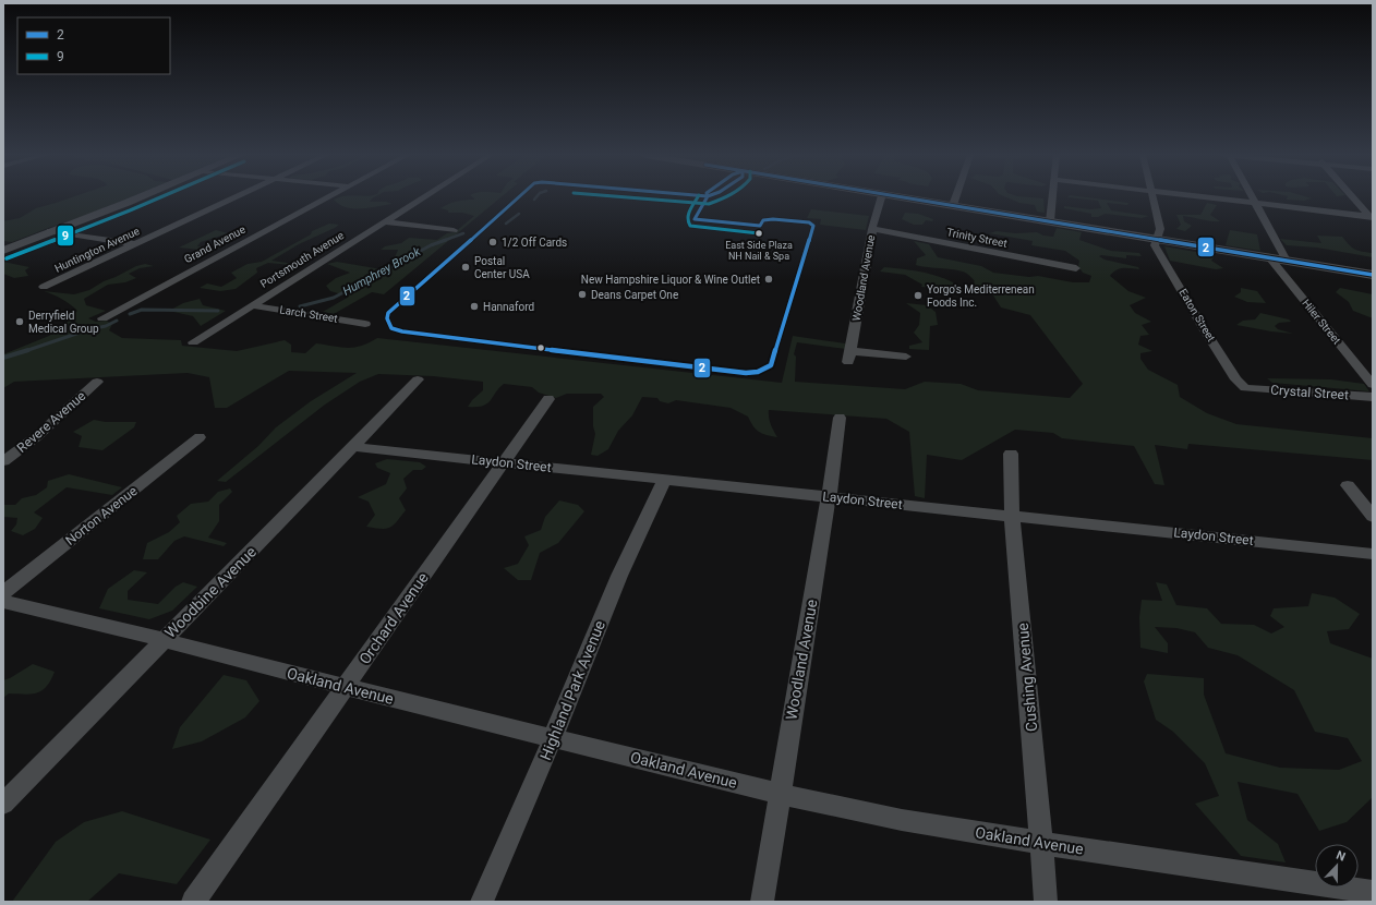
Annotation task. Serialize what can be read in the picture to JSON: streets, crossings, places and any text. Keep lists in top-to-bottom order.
{
  "streets": {
    "street": [
      "Trinity Street",
      "Grand Avenue",
      "Huntington Avenue",
      "Portsmouth Avenue",
      "Woodland Avenue",
      "Larch Street",
      "Eaton Street",
      "Hiler Street",
      "Crystal Street",
      "Revere Avenue",
      "Laydon Street",
      "Norton Avenue",
      "Woodbine Avenue",
      "Orchard Avenue",
      "Cushing Avenue",
      "Oakland Avenue",
      "Highland Park Avenue"
    ]
  },
  "crossings": [
    ["Trinity Street", "Woodland Avenue"],
    ["Portsmouth Avenue", "Larch Street"],
    ["Woodland Avenue", "Laydon Street"],
    ["Woodland Avenue", "Oakland Avenue"],
    ["Eaton Street", "Crystal Street"],
    ["Laydon Street", "Woodbine Avenue"],
    ["Laydon Street", "Orchard Avenue"],
    ["Laydon Street", "Cushing Avenue"],
    ["Laydon Street", "Highland Park Avenue"],
    ["Woodbine Avenue", "Oakland Avenue"],
    ["Orchard Avenue", "Oakland Avenue"],
    ["Cushing Avenue", "Oakland Avenue"],
    ["Oakland Avenue", "Highland Park Avenue"]
  ],
  "water": ["Humphrey Brook"],
  "places": [
    "East Side Plaza NH Nail & Spa",
    "1/2 Off Cards",
    "Postal Center USA",
    "New Hampshire Liquor & Wine Outlet",
    "Deans Carpet One",
    "Yorgo's Mediterrenean Foods Inc.",
    "Hannaford",
    "Derryfield Medical Group"
  ],
  "lines": ["transit line 2", "transit line 9"],
  "legend": ["2", "9"],
  "north": "top"
}
